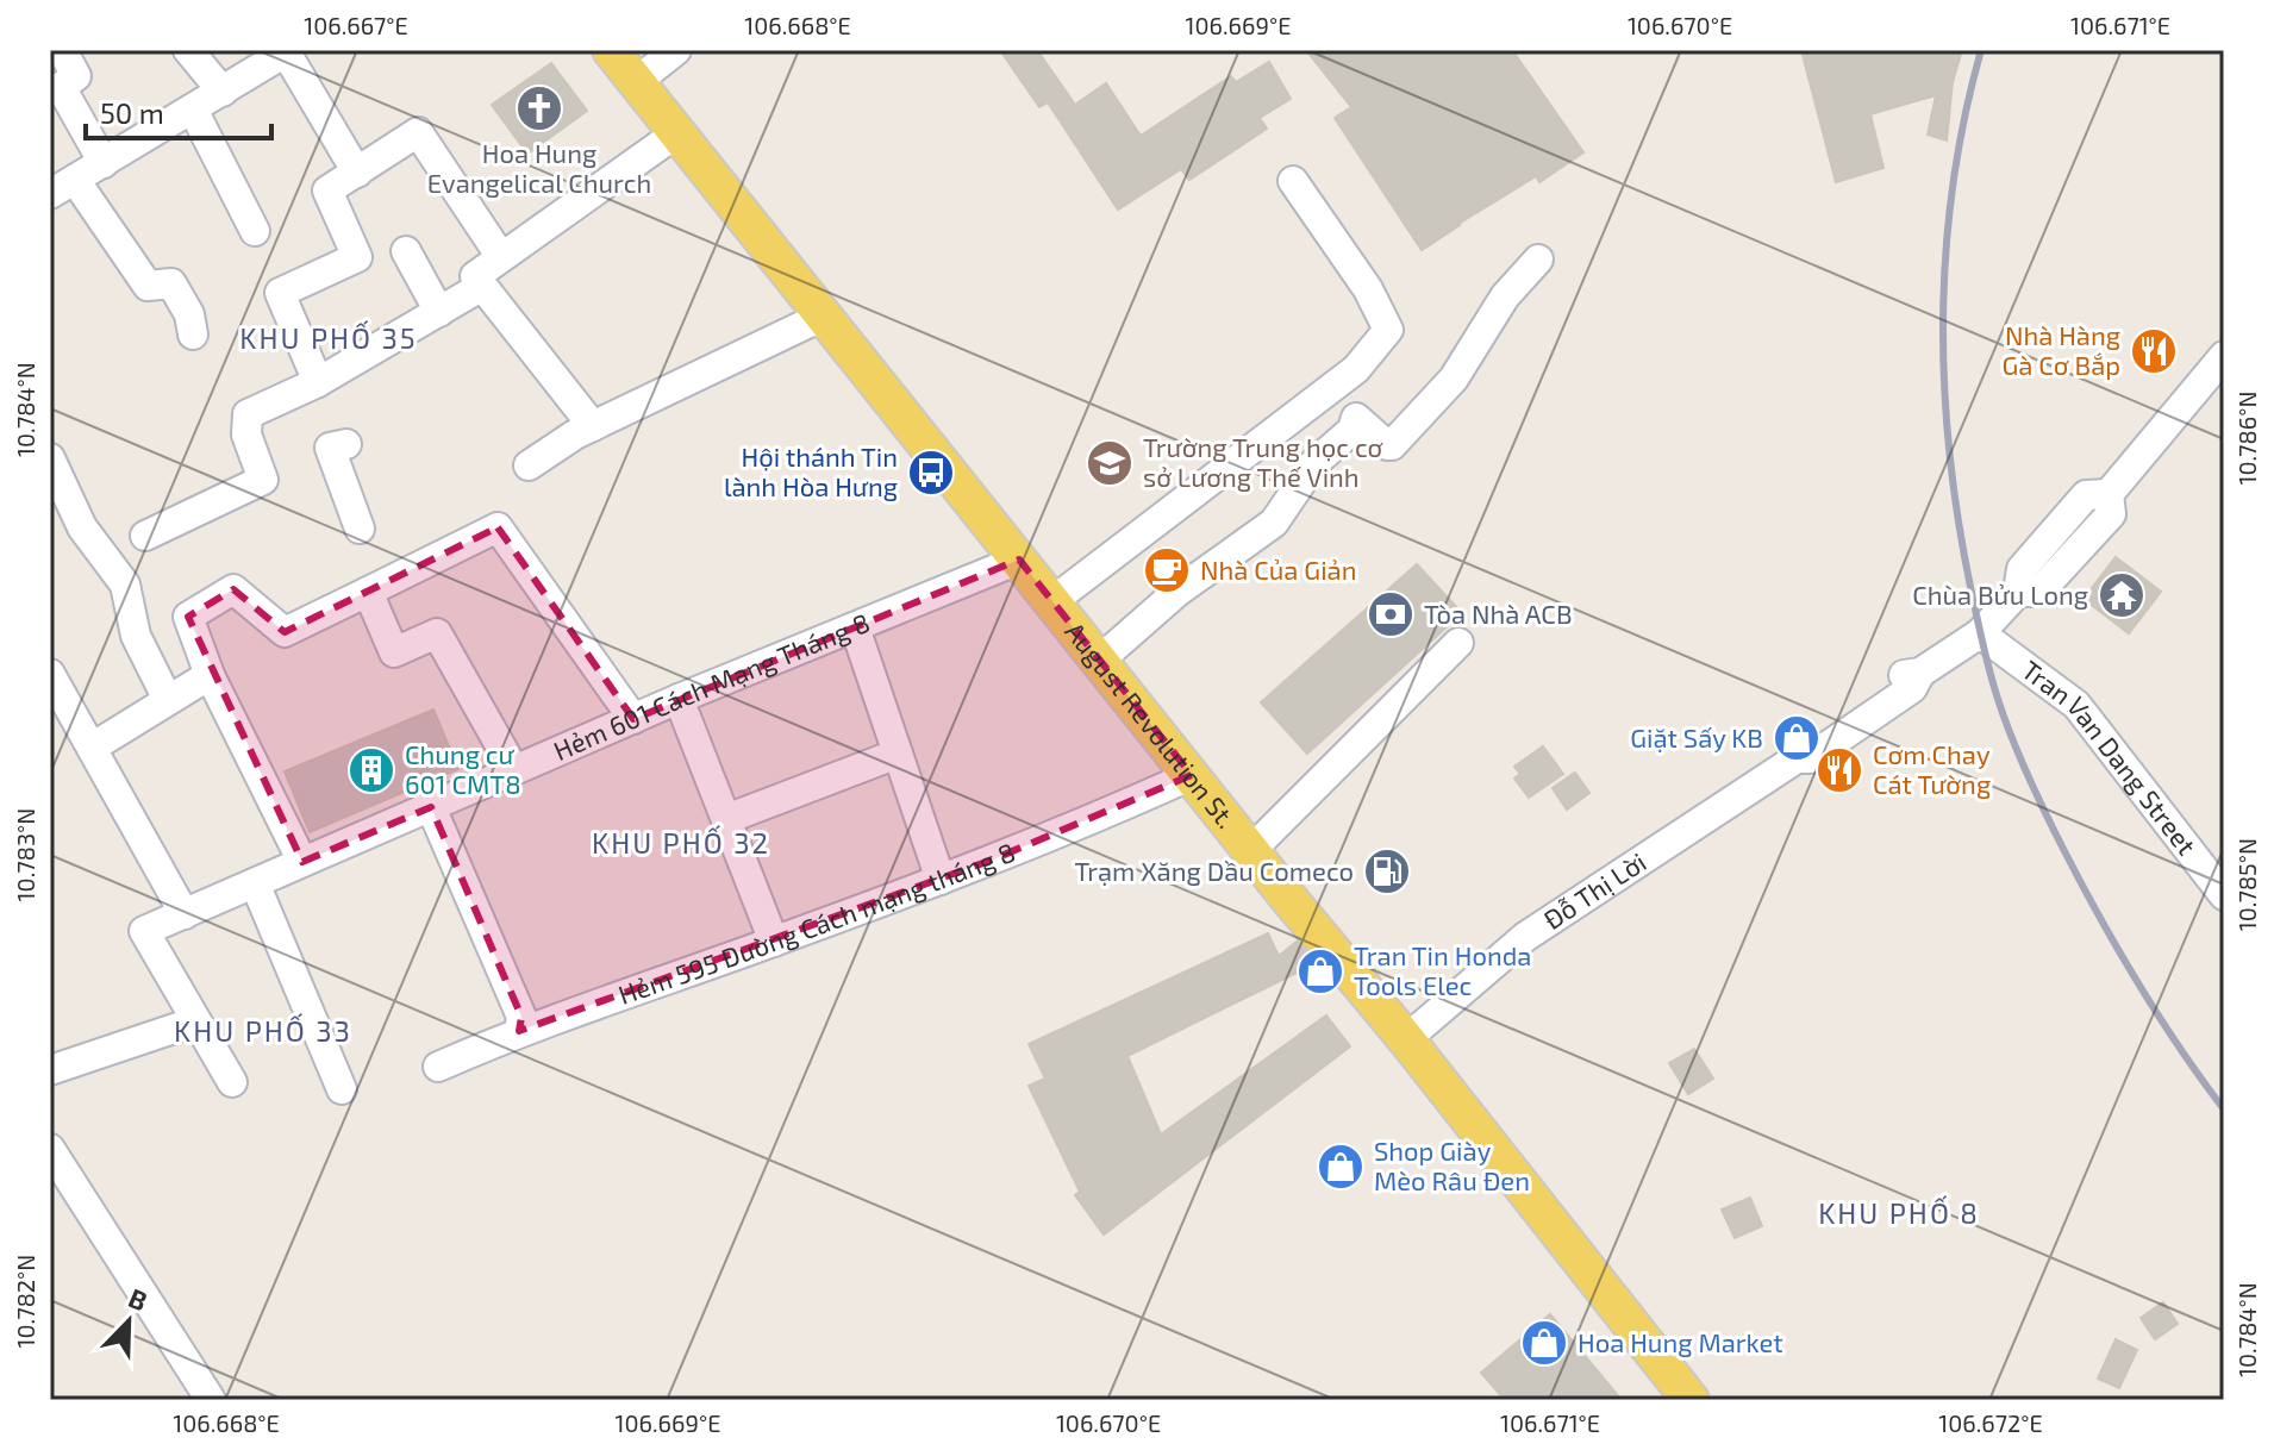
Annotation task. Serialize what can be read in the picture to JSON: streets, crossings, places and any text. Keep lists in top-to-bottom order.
{
  "streets": {
    "main road": ["August Revolution St."],
    "street": [
      "Hẻm 601 Cách Mạng Tháng 8",
      "Tran Van Dang Street",
      "Đỗ Thị Lời",
      "Hẻm 595 Đường Cách mạng tháng 8"
    ]
  },
  "crossings": [
    ["Hẻm 601 Cách Mạng Tháng 8", "August Revolution St."],
    ["Hẻm 601 Cách Mạng Tháng 8", "Hẻm 595 Đường Cách mạng tháng 8"],
    ["August Revolution St.", "Đỗ Thị Lời"],
    ["August Revolution St.", "Hẻm 595 Đường Cách mạng tháng 8"],
    ["Tran Van Dang Street", "Đỗ Thị Lời"]
  ],
  "districts": [
    "KHU PHỐ 35",
    "KHU PHỐ 32",
    "KHU PHỐ 33",
    "KHU PHỐ 8"
  ],
  "places": {
    "church": ["Hoa Hung Evangelical Church"],
    "restaurant": ["Nhà Hàng Gà Cơ Bắp", "Cơm Chay Cát Tường"],
    "school or university": ["Trường Trung học cơ sở Lương Thế Vinh"],
    "bus stop": ["Hội thánh Tin lành Hòa Hưng"],
    "cafe": ["Nhà Của Giản"],
    "temple": ["Chùa Bửu Long"],
    "bank": ["Tòa Nhà ACB"],
    "shop": [
      "Giặt Sấy KB",
      "Tran Tin Honda Tools Elec",
      "Shop Giày Mèo Râu Đen",
      "Hoa Hung Market"
    ],
    "building": ["Chung cư 601 CMT8"],
    "fuel station": ["Trạm Xăng Dầu Comeco"]
  },
  "scale_bar": "50 m",
  "north": "top right",
  "coordinates": [
    "106.667°E",
    "106.668°E",
    "106.669°E",
    "106.670°E",
    "106.671°E",
    "10.784°N",
    "10.786°N",
    "10.783°N",
    "10.785°N",
    "10.782°N",
    "106.672°E"
  ]
}
